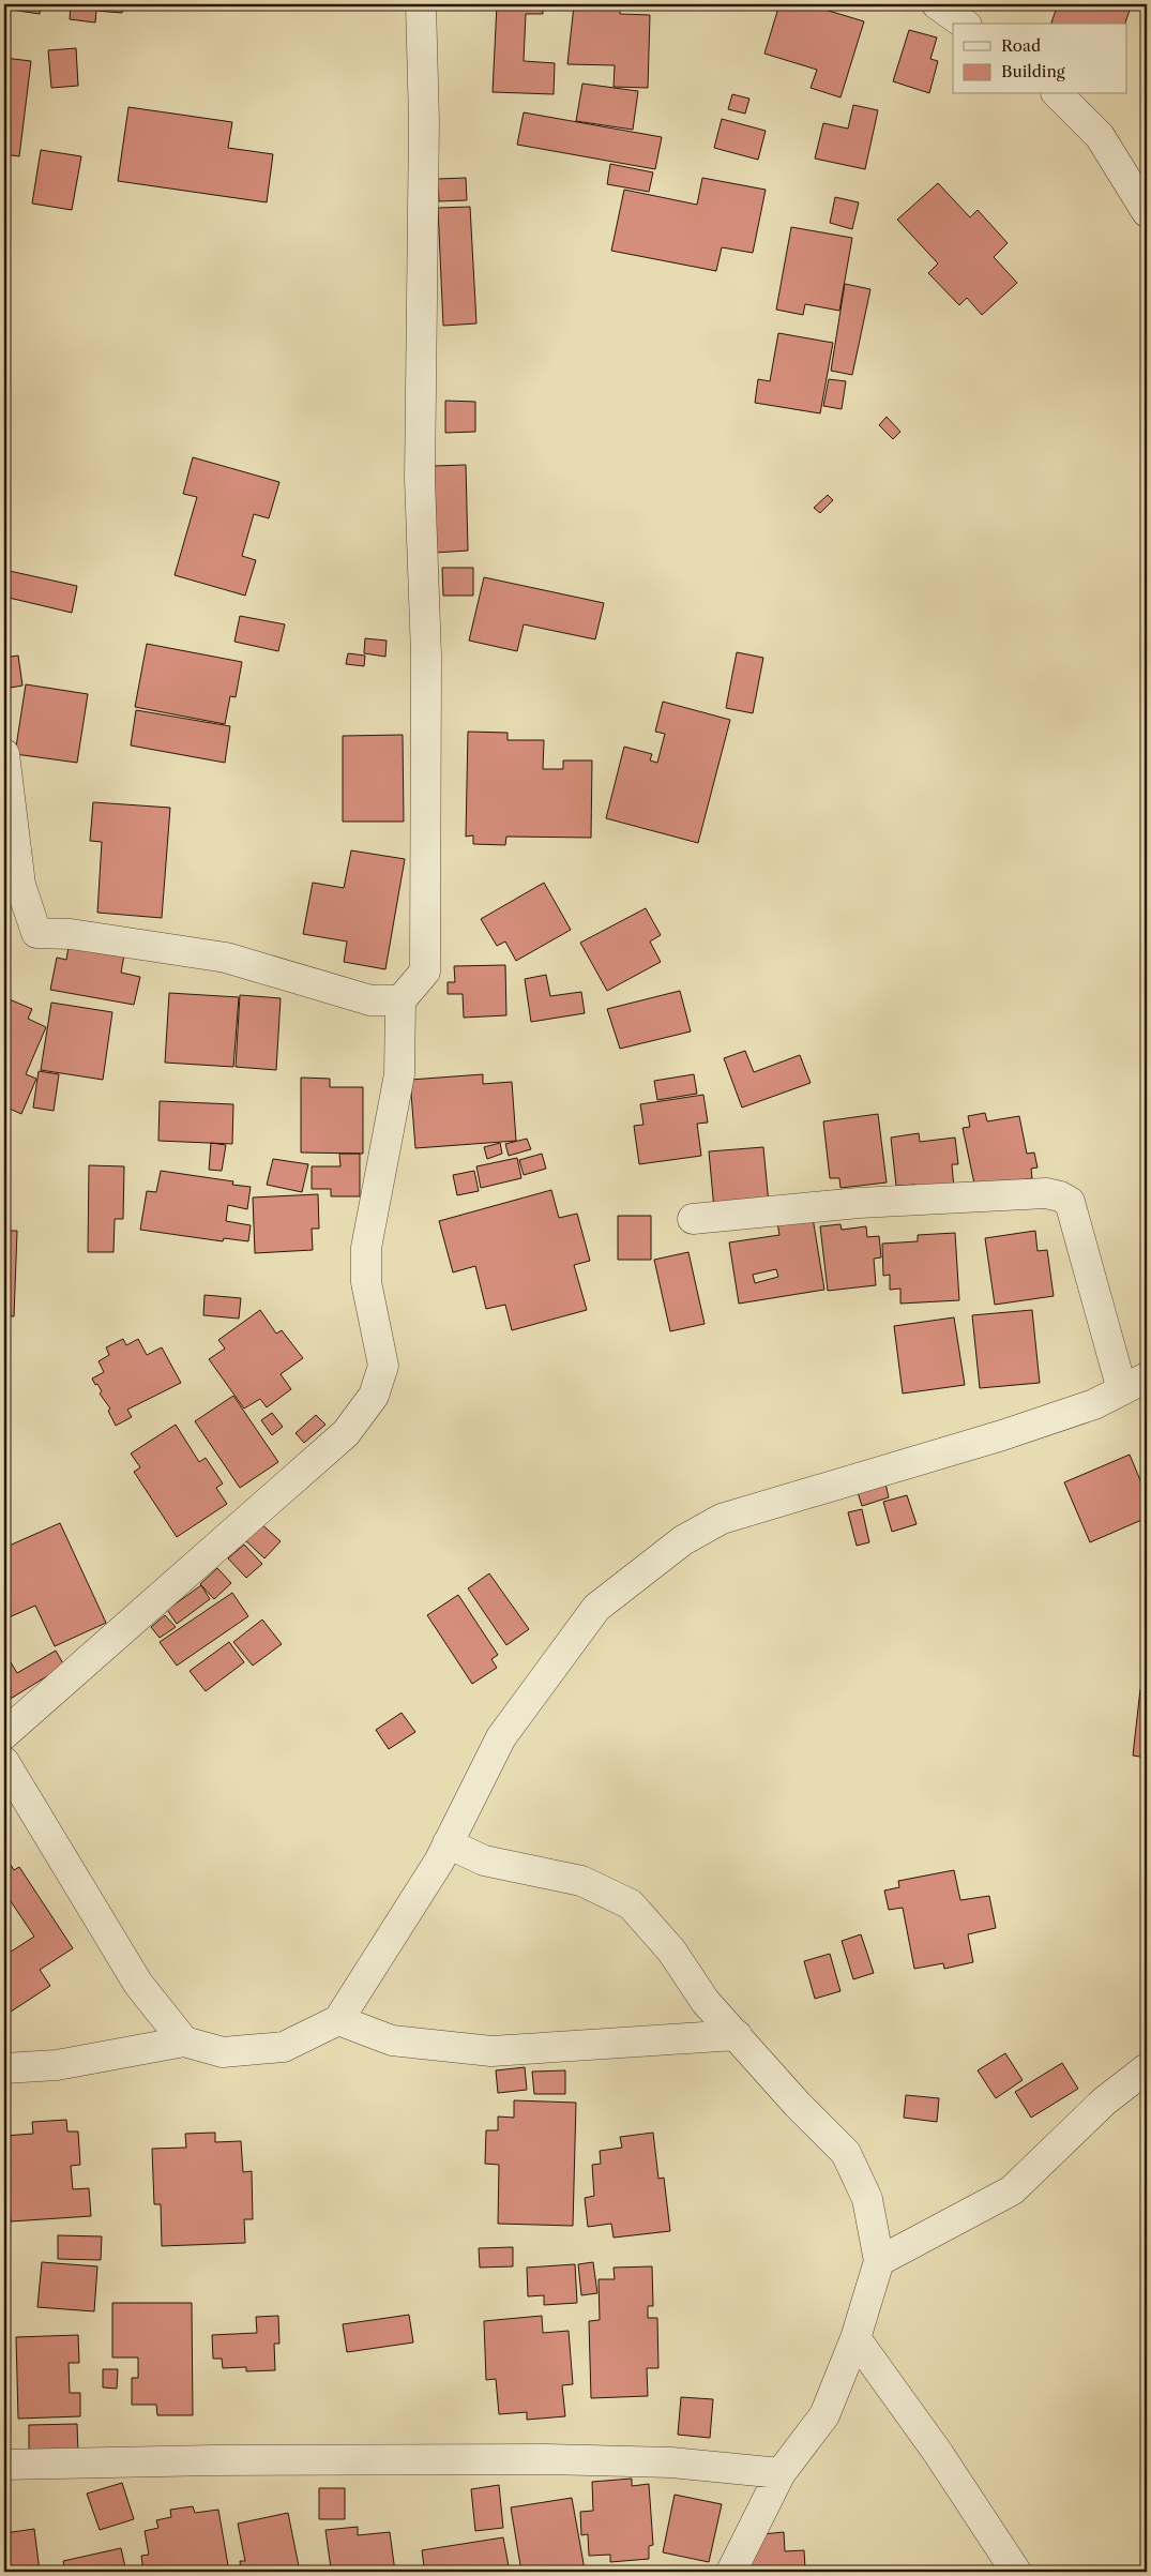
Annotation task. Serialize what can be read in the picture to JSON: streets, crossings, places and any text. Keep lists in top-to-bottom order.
{
  "legend": ["Road", "Building"]
}
